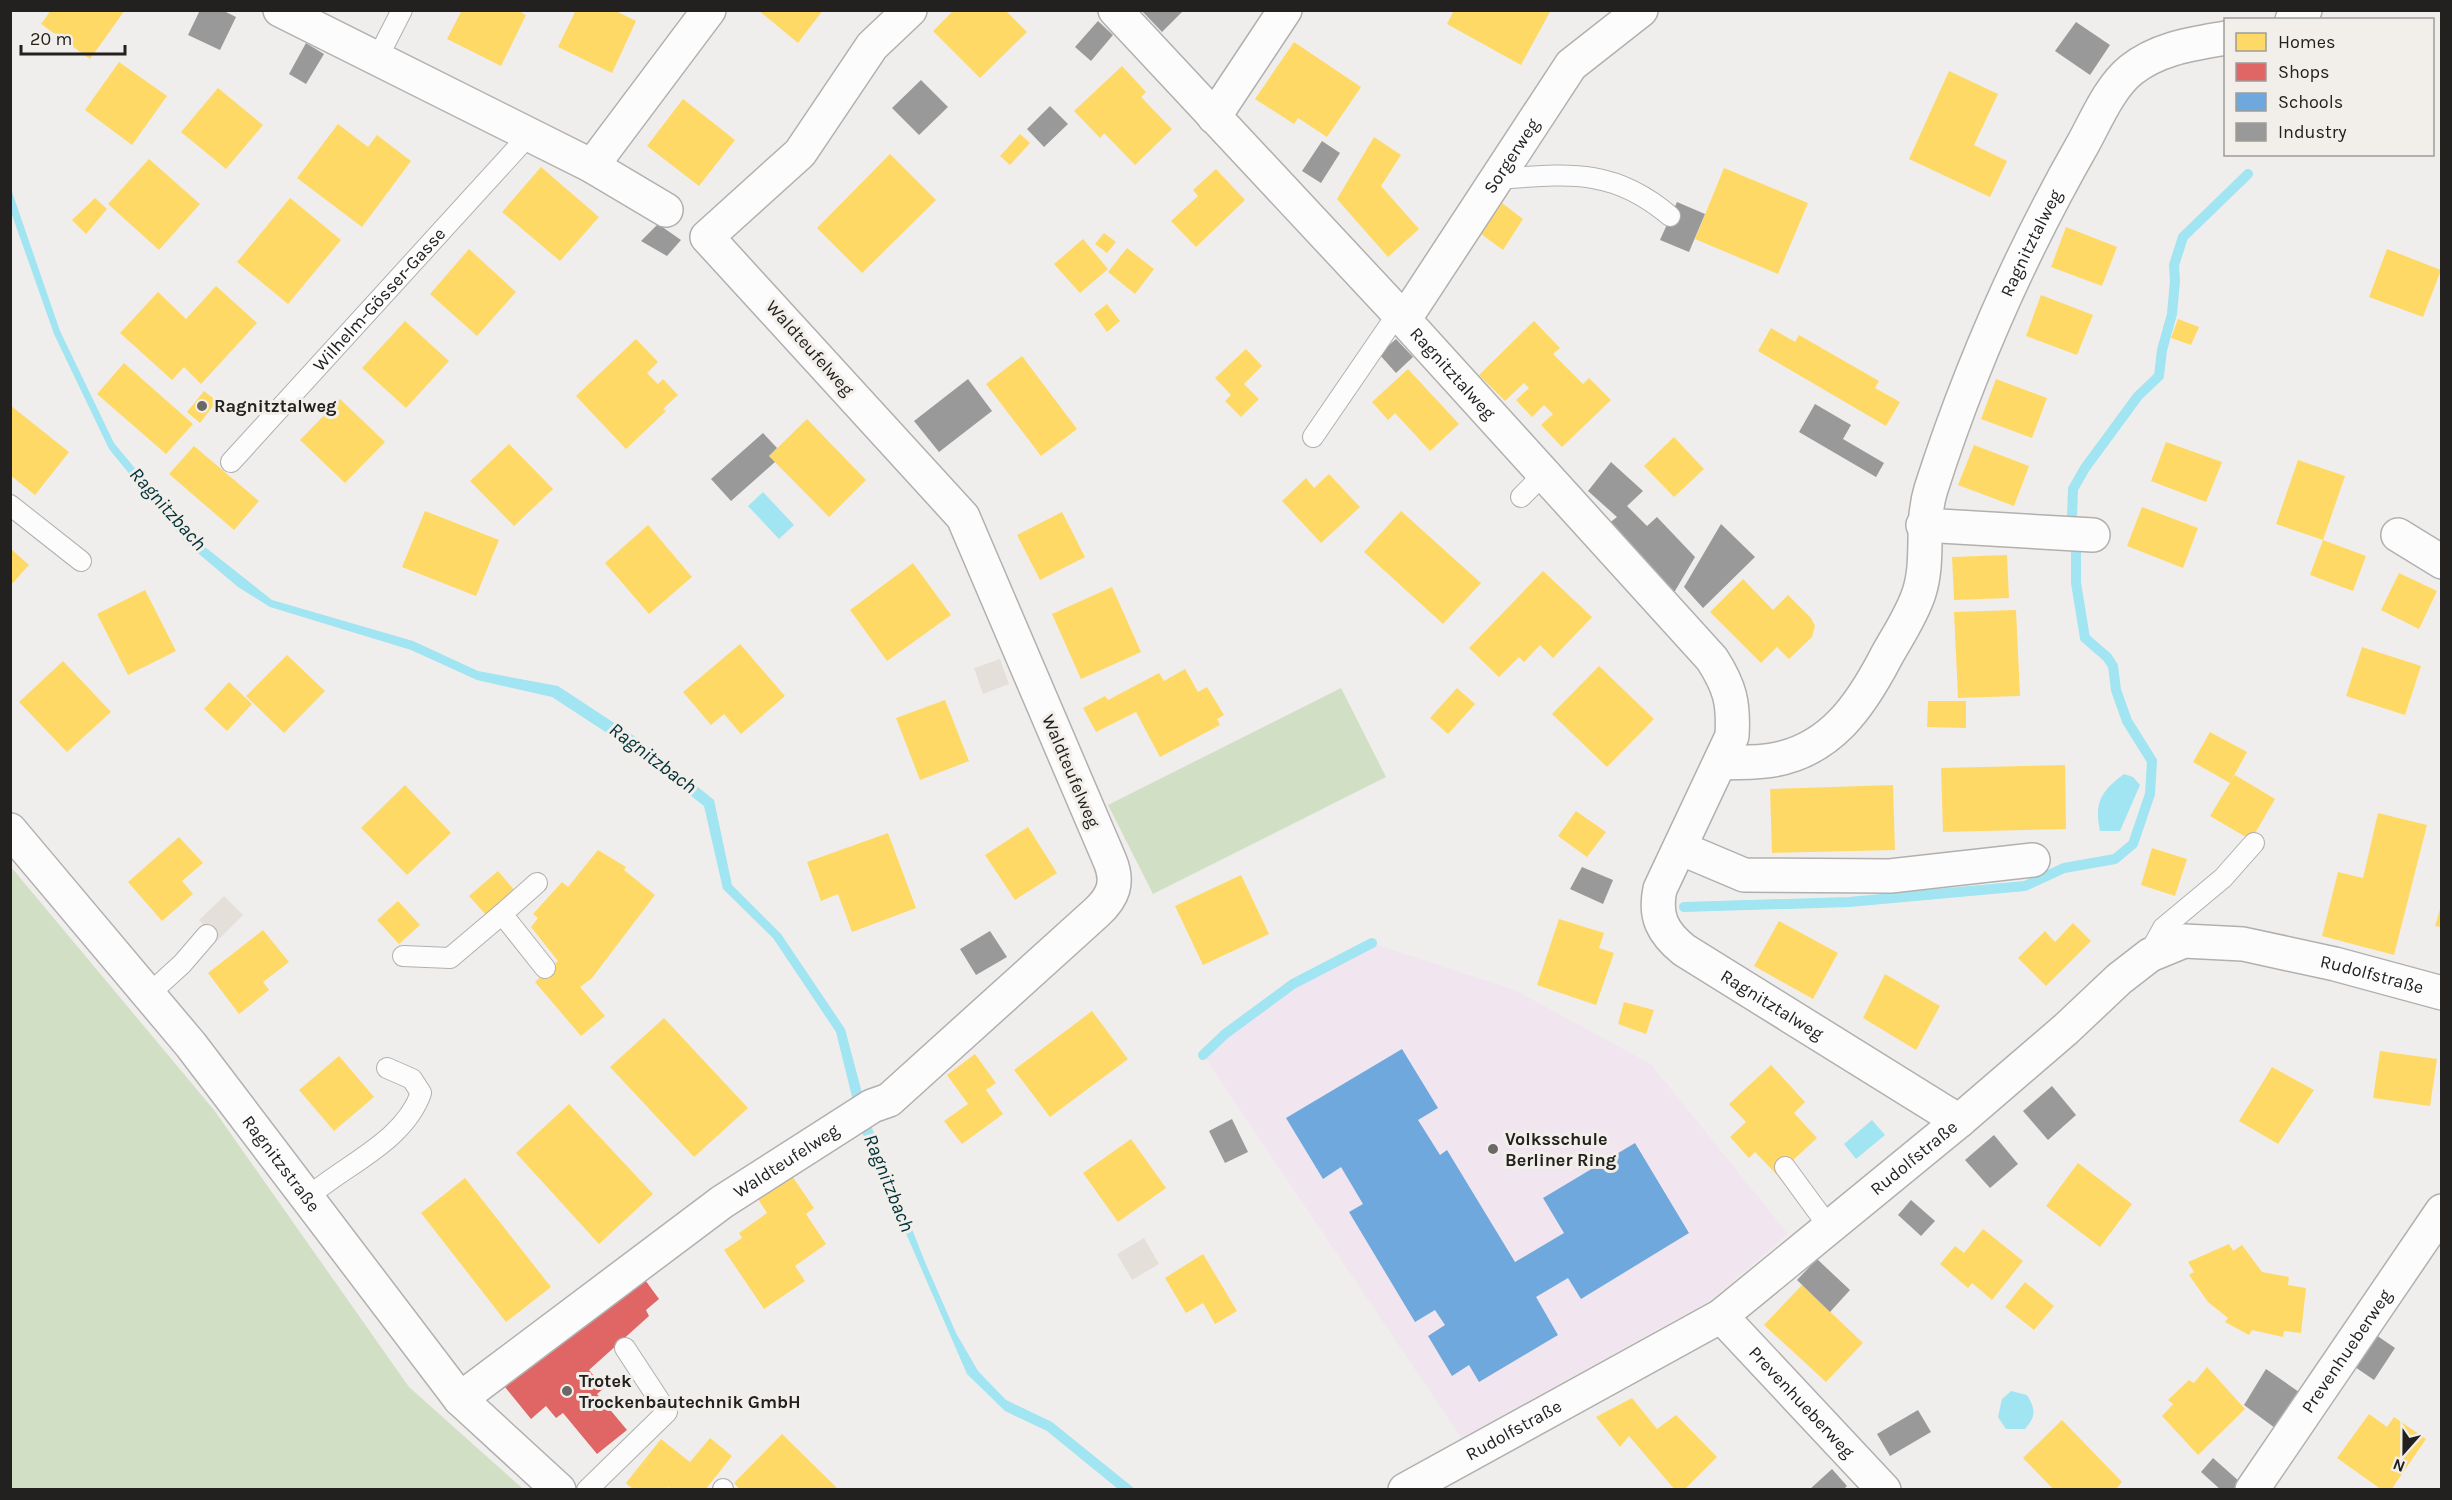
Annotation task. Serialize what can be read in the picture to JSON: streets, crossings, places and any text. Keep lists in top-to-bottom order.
{
  "streets": {
    "street": [
      "Sorgerweg",
      "Ragnitztalweg",
      "Waldteufelweg",
      "Rudolfstraße",
      "Ragnitzstraße",
      "Prevenhueberweg"
    ],
    "lane": ["Wilhelm-Gösser-Gasse"]
  },
  "crossings": [
    ["Sorgerweg", "Ragnitztalweg"],
    ["Ragnitztalweg", "Rudolfstraße"],
    ["Waldteufelweg", "Ragnitzstraße"],
    ["Rudolfstraße", "Prevenhueberweg"]
  ],
  "water": ["Ragnitzbach"],
  "places": ["Ragnitztalweg", "Volksschule Berliner Ring", "Trotek Trockenbautechnik GmbH"],
  "legend": [
    "Homes",
    "Shops",
    "Schools",
    "Industry"
  ],
  "scale_bar": "20 m",
  "north": "bottom"
}
